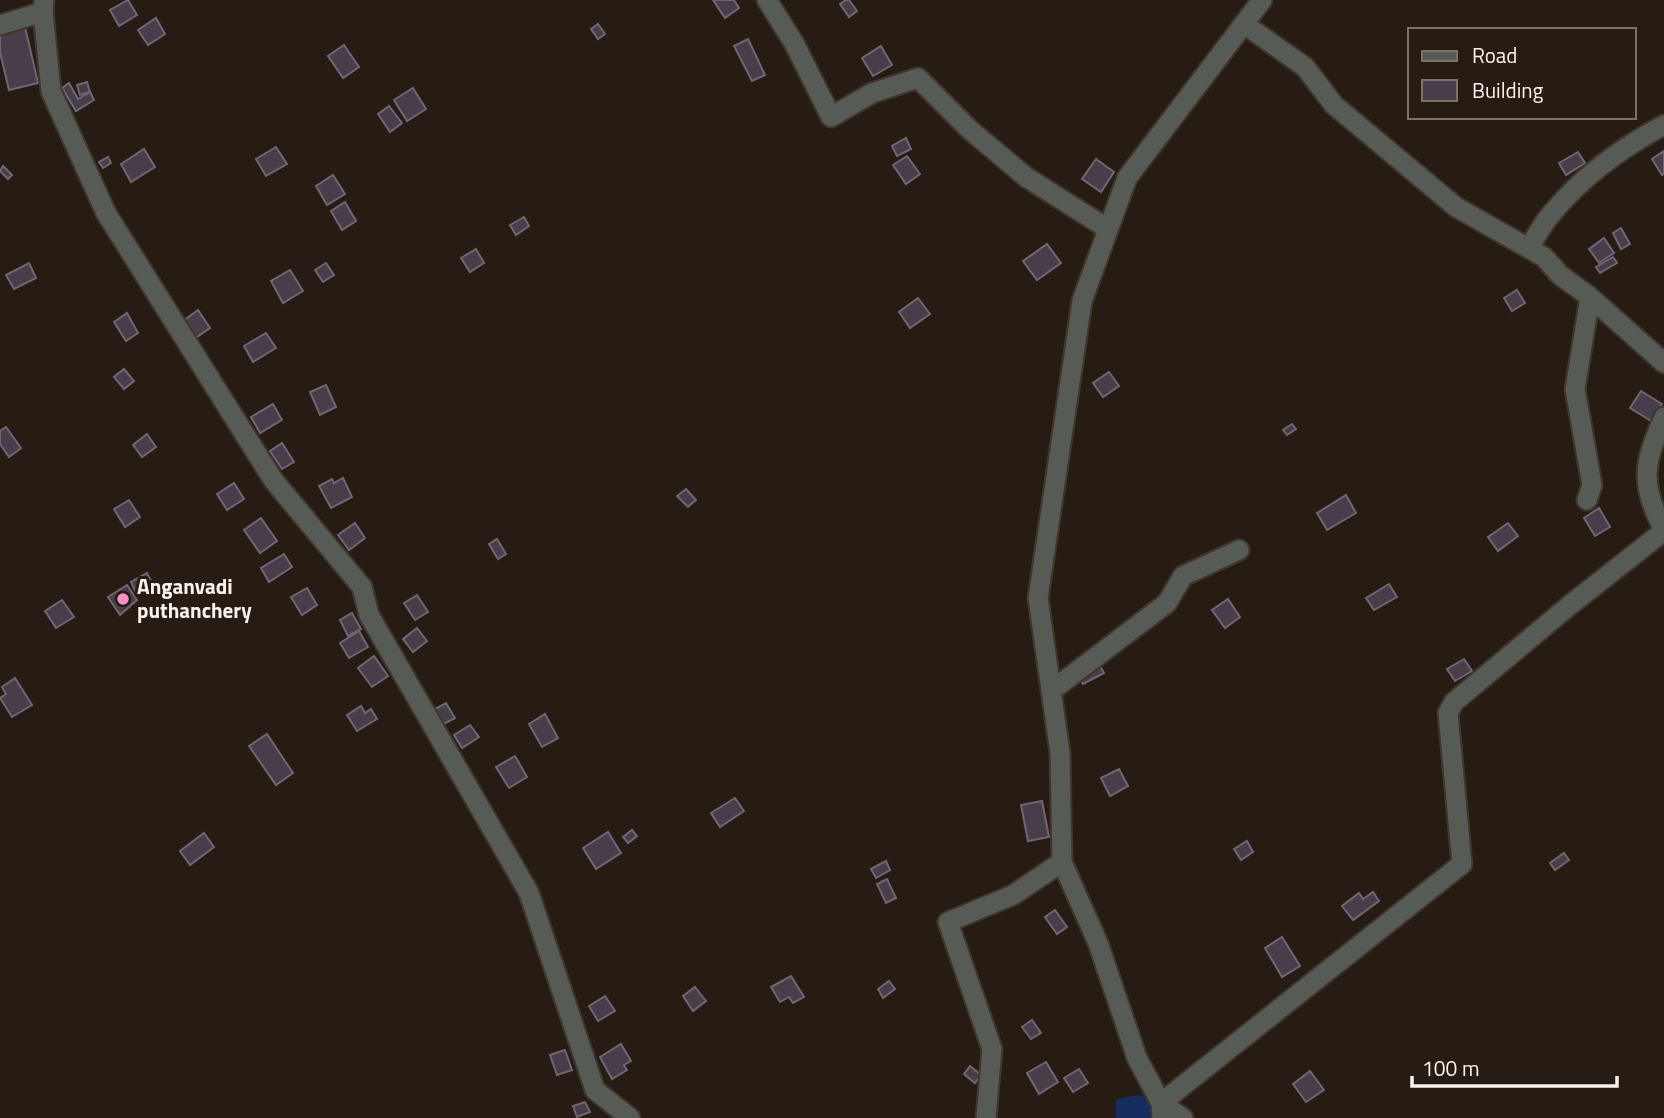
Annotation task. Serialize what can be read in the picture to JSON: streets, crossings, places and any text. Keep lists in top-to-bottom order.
{
  "places": ["Anganvadi puthanchery"],
  "legend": ["Road", "Building"],
  "scale_bar": "100 m"
}
